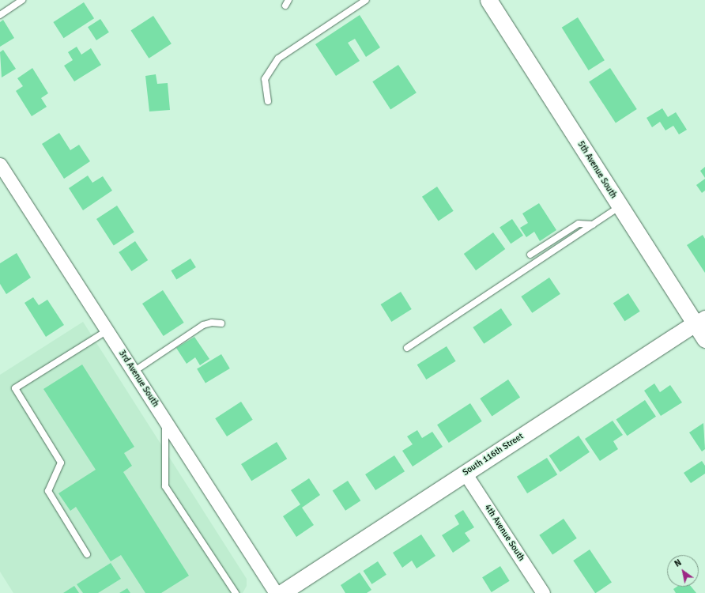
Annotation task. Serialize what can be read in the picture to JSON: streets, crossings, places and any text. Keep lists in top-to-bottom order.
{
  "streets": {
    "street": [
      "5th Avenue South",
      "3rd Avenue South",
      "South 116th Street",
      "4th Avenue South"
    ]
  },
  "crossings": [
    ["5th Avenue South", "South 116th Street"],
    ["South 116th Street", "4th Avenue South"]
  ],
  "north": "top left"
}
